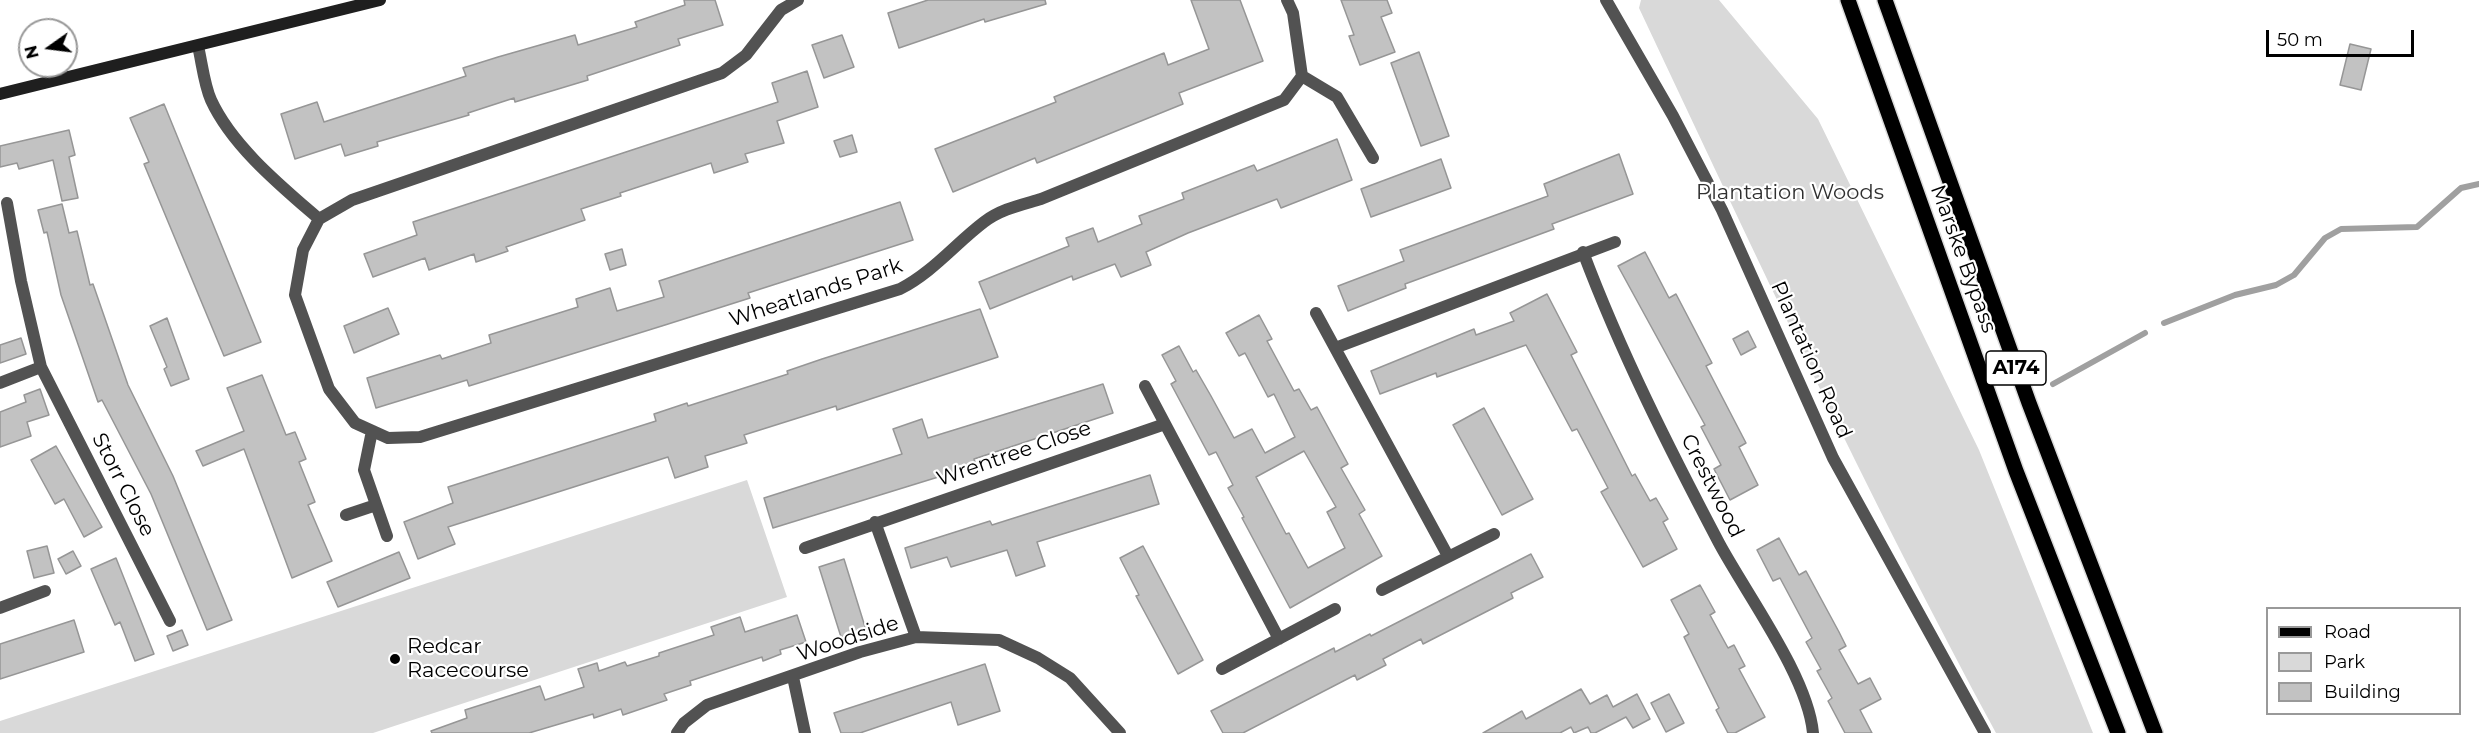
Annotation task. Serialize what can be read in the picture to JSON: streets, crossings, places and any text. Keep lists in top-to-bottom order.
{
  "streets": {
    "main road": ["Marske Bypass", "A174"],
    "street": [
      "Wheatlands Park",
      "Plantation Road",
      "Wrentree Close",
      "Storr Close",
      "Crestwood",
      "Woodside"
    ]
  },
  "parks": ["Plantation Woods"],
  "places": ["Redcar Racecourse"],
  "legend": ["Road", "Park", "Building"],
  "scale_bar": "50 m",
  "north": "left"
}
